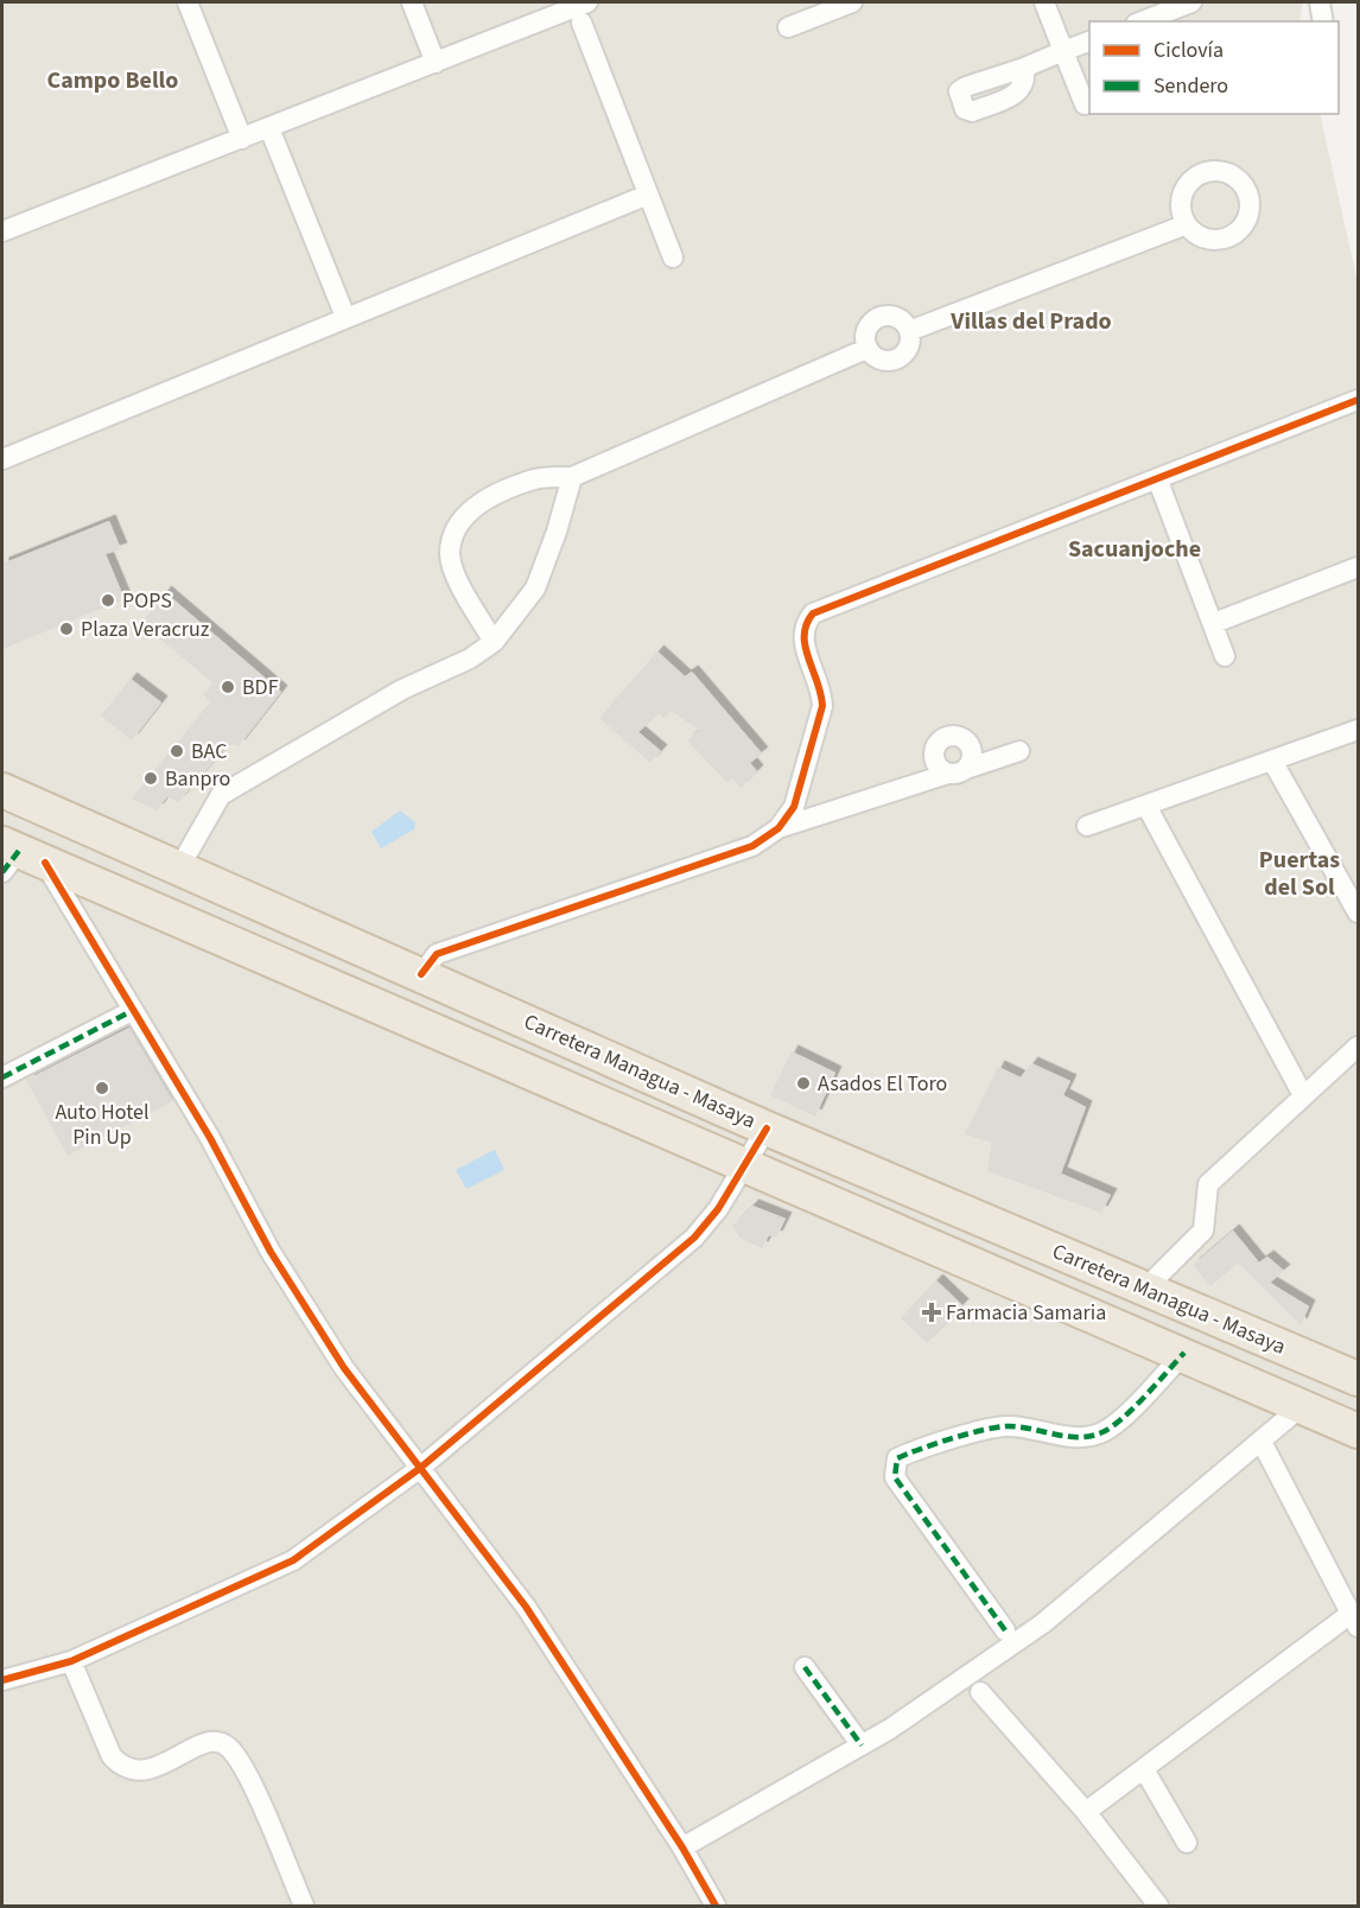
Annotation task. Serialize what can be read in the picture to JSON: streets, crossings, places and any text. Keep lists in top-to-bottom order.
{
  "streets": {
    "highway": ["Carretera Managua - Masaya"]
  },
  "districts": [
    "Campo Bello",
    "Villas del Prado",
    "Sacuanjoche",
    "Puertas del Sol"
  ],
  "places": {
    "other": [
      "POPS",
      "Plaza Veracruz",
      "BDF",
      "BAC",
      "Banpro",
      "Asados El Toro",
      "Auto Hotel Pin Up"
    ],
    "health": ["Farmacia Samaria"]
  },
  "legend": ["Ciclovía", "Sendero"]
}
